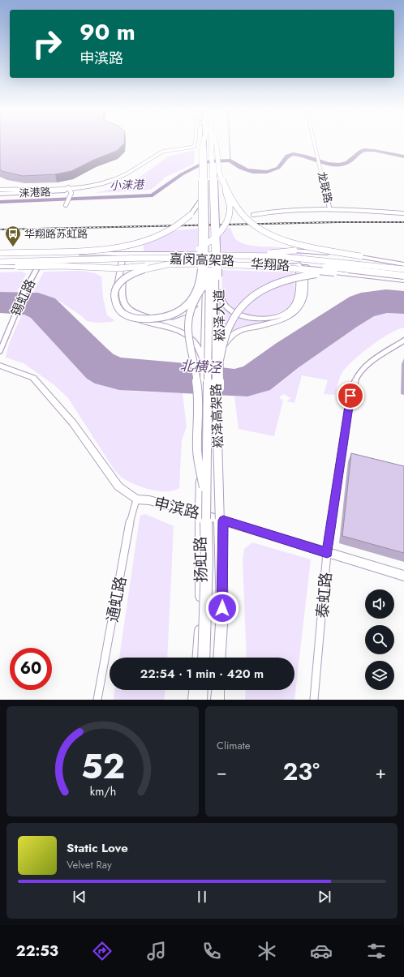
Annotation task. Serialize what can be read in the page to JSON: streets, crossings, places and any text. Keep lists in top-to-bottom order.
{
  "streets": {
    "highway": ["嘉闵高架路", "崧泽高架路"],
    "main road": [
      "涞港路",
      "华翔路",
      "崧泽大道",
      "申滨路",
      "扬虹路"
    ],
    "street": [
      "龙联路",
      "锡虹路",
      "泰虹路",
      "通虹路"
    ]
  },
  "crossings": [
    ["嘉闵高架路", "华翔路"],
    ["华翔路", "锡虹路"],
    ["崧泽大道", "申滨路"],
    ["崧泽大道", "扬虹路"],
    ["申滨路", "扬虹路"],
    ["申滨路", "泰虹路"],
    ["申滨路", "通虹路"]
  ],
  "water": ["小涞港", "北横泾"],
  "places": {
    "bus stop": ["华翔路苏虹路"]
  },
  "page": {
    "turn": ["90 m", "申滨路"],
    "limit": "60",
    "trip": "22:54 · 1 min · 420 m",
    "tile": "Climate",
    "heat": ["−", "23°", "+"],
    "song": ["Static Love", "Velvet Ray"],
    "tabs": "22:53",
    "gauge": ["52", "km/h"]
  }
}
